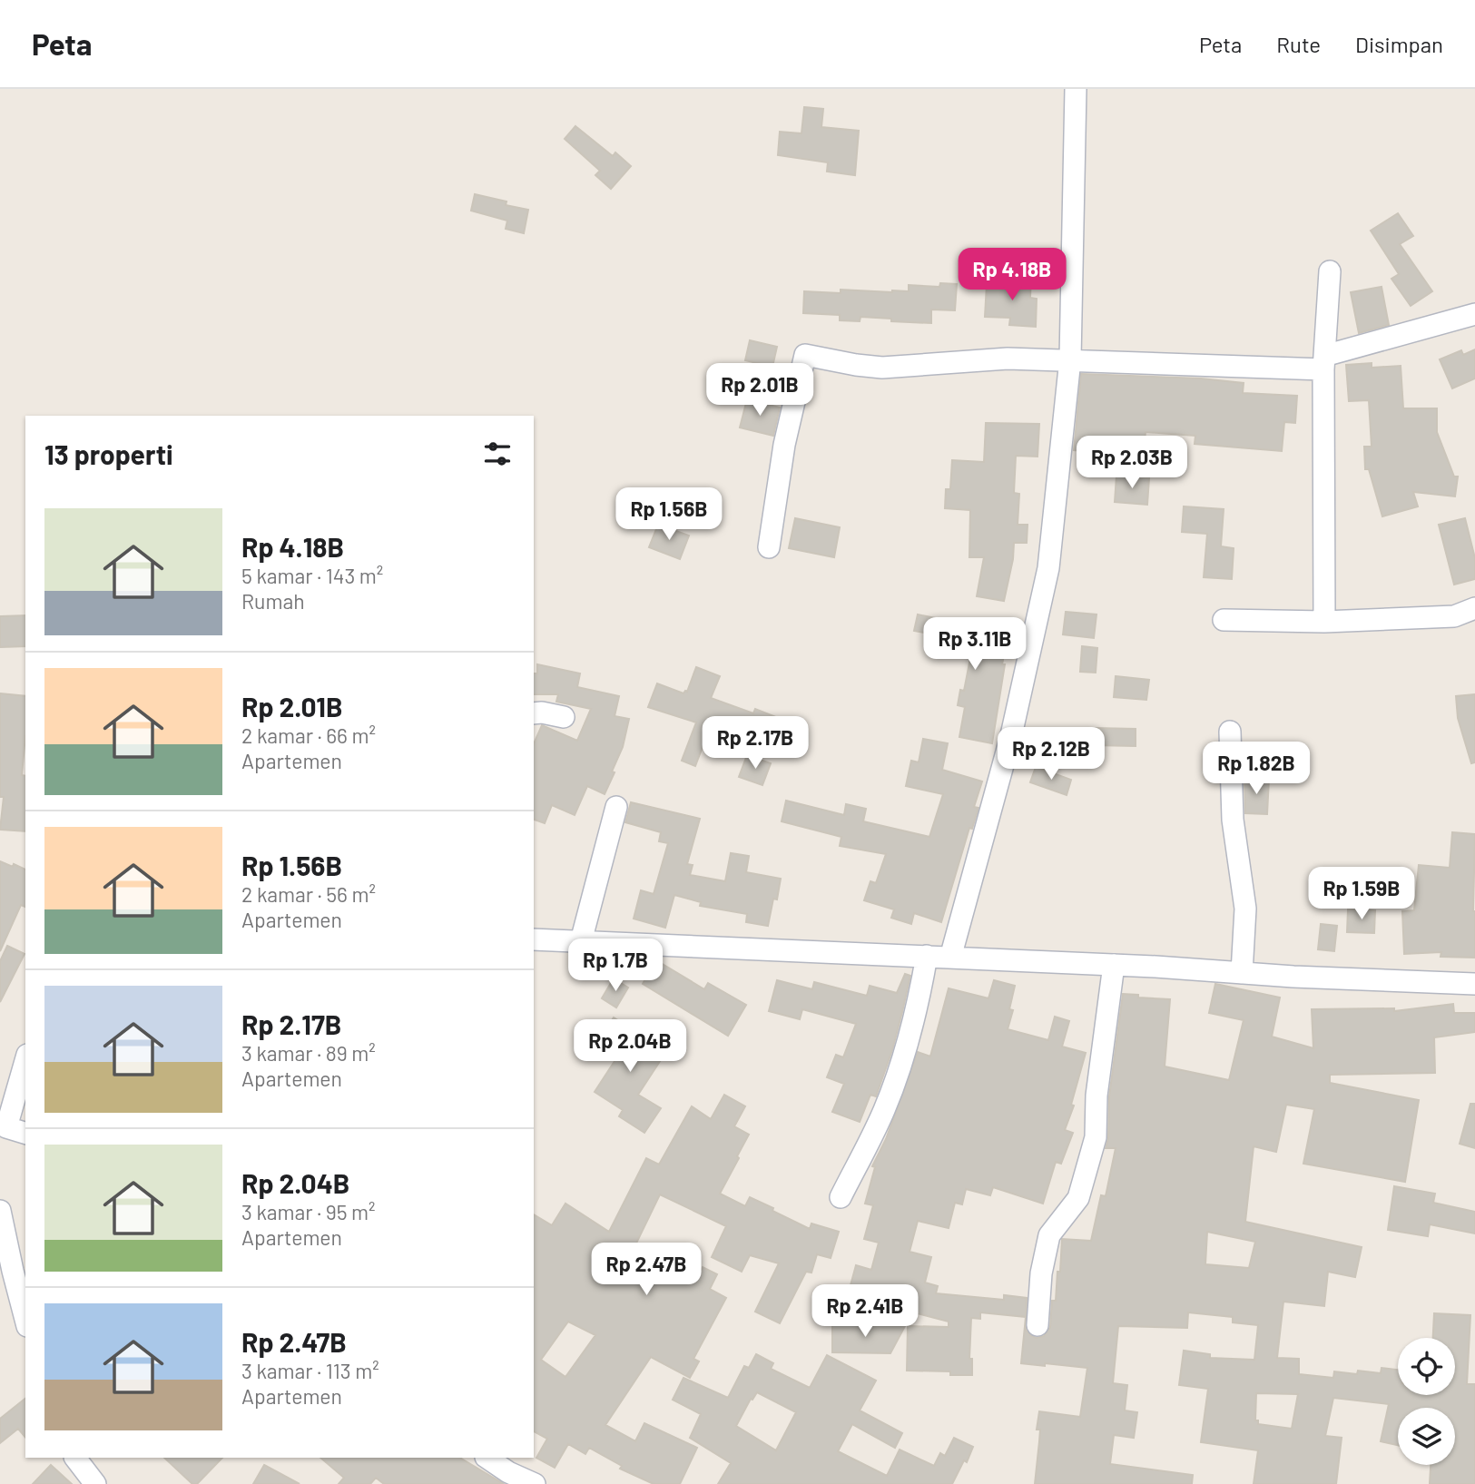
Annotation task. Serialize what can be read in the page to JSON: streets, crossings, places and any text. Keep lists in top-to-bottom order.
{
  "page": {
    "header": "Peta",
    "nav": ["Peta", "Rute", "Disimpan"],
    "price": [
      "Rp 4.18B",
      "Rp 2.01B",
      "Rp 2.03B",
      "Rp 1.56B",
      "Rp 3.11B",
      "Rp 2.17B",
      "Rp 2.12B",
      "Rp 1.82B",
      "Rp 1.59B",
      "Rp 1.7B",
      "Rp 2.04B",
      "Rp 2.47B",
      "Rp 2.41B"
    ],
    "heading": "13 properti",
    "list": [
      {
        "name": "Rp 4.18B",
        "note": "5 kamar · 143 m² · Rumah"
      },
      {
        "name": "Rp 2.01B",
        "note": "2 kamar · 66 m² · Apartemen"
      },
      {
        "name": "Rp 1.56B",
        "note": "2 kamar · 56 m² · Apartemen"
      },
      {
        "name": "Rp 2.17B",
        "note": "3 kamar · 89 m² · Apartemen"
      },
      {
        "name": "Rp 2.04B",
        "note": "3 kamar · 95 m² · Apartemen"
      },
      {
        "name": "Rp 2.47B",
        "note": "3 kamar · 113 m² · Apartemen"
      }
    ]
  }
}
